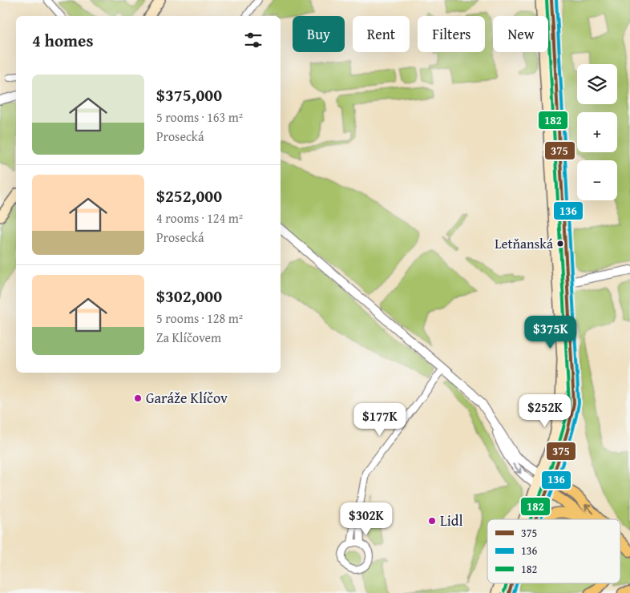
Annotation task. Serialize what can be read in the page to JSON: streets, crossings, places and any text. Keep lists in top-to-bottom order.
{
  "places": ["Letňanská", "Garáže Klíčov", "Lidl"],
  "lines": ["transit line 375", "transit line 136", "transit line 182"],
  "legend": ["375", "136", "182"],
  "page": {
    "chip": [
      "Buy",
      "Rent",
      "Filters",
      "New"
    ],
    "heading": "4 homes",
    "map_buttons": ["+", "−"],
    "list": [
      {
        "name": "$375,000",
        "note": "5 rooms · 163 m² · Prosecká"
      },
      {
        "name": "$252,000",
        "note": "4 rooms · 124 m² · Prosecká"
      },
      {
        "name": "$302,000",
        "note": "5 rooms · 128 m² · Za Klíčovem"
      }
    ],
    "price": [
      "$375K",
      "$252K",
      "$177K",
      "$302K"
    ]
  }
}
